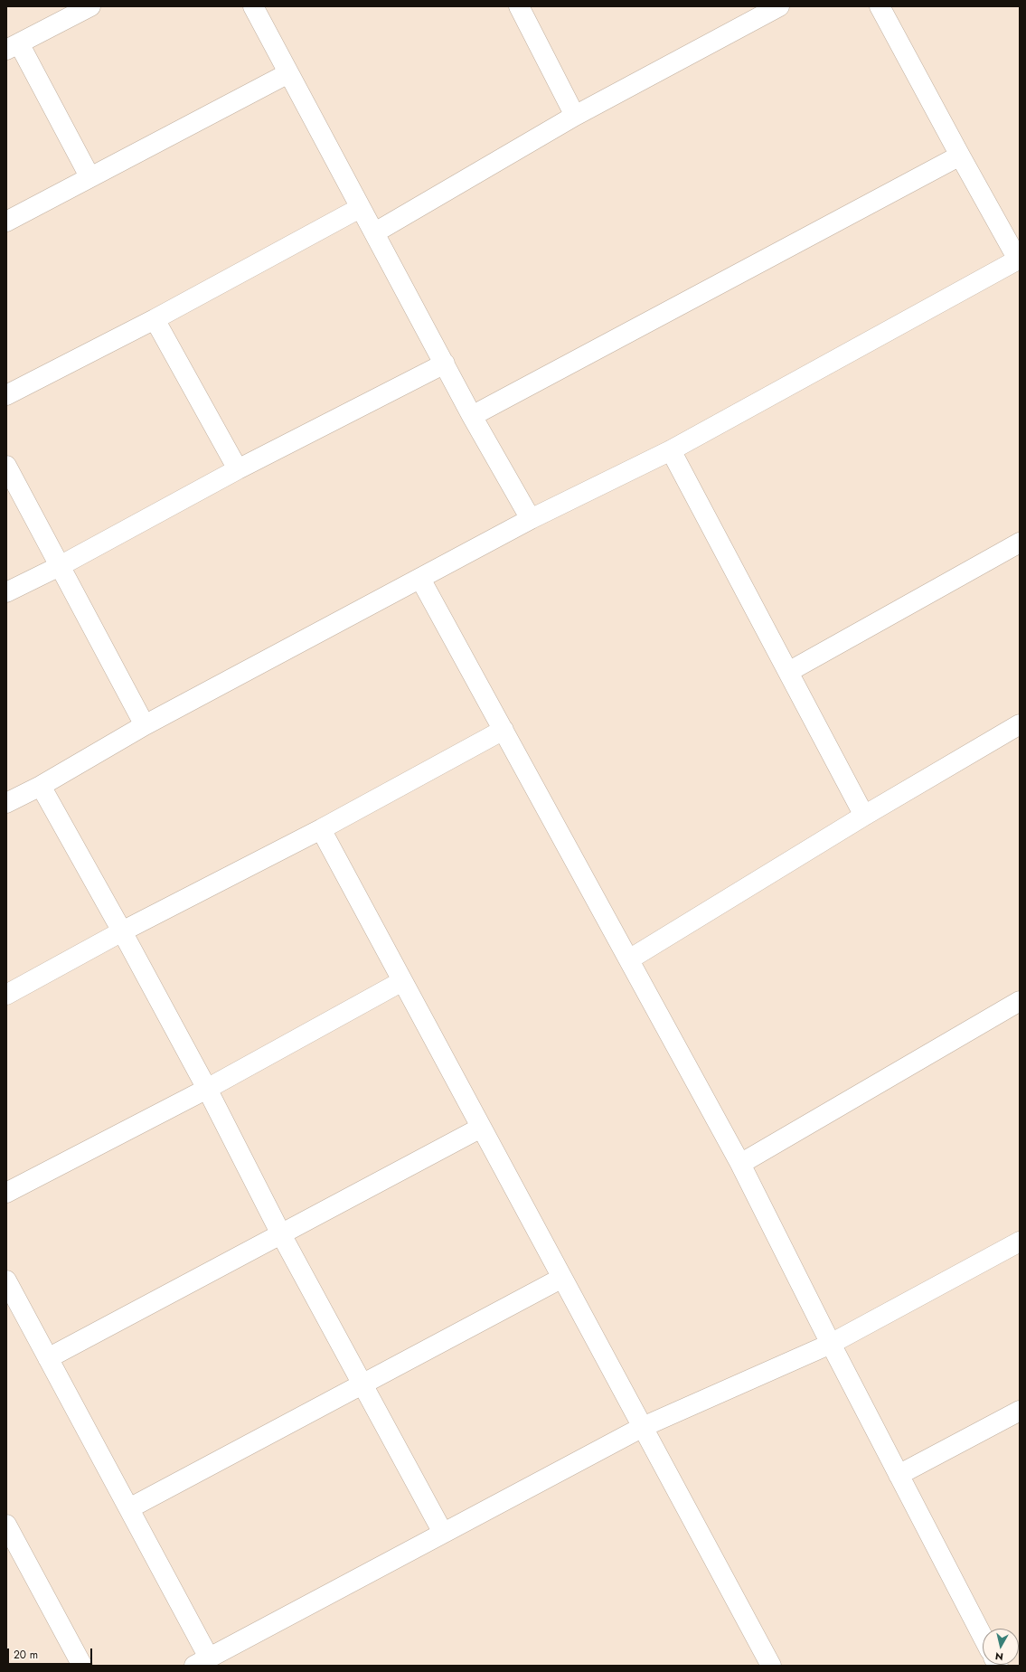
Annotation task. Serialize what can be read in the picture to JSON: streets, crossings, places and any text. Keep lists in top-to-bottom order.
{
  "scale_bar": "20 m",
  "north": "bottom"
}
